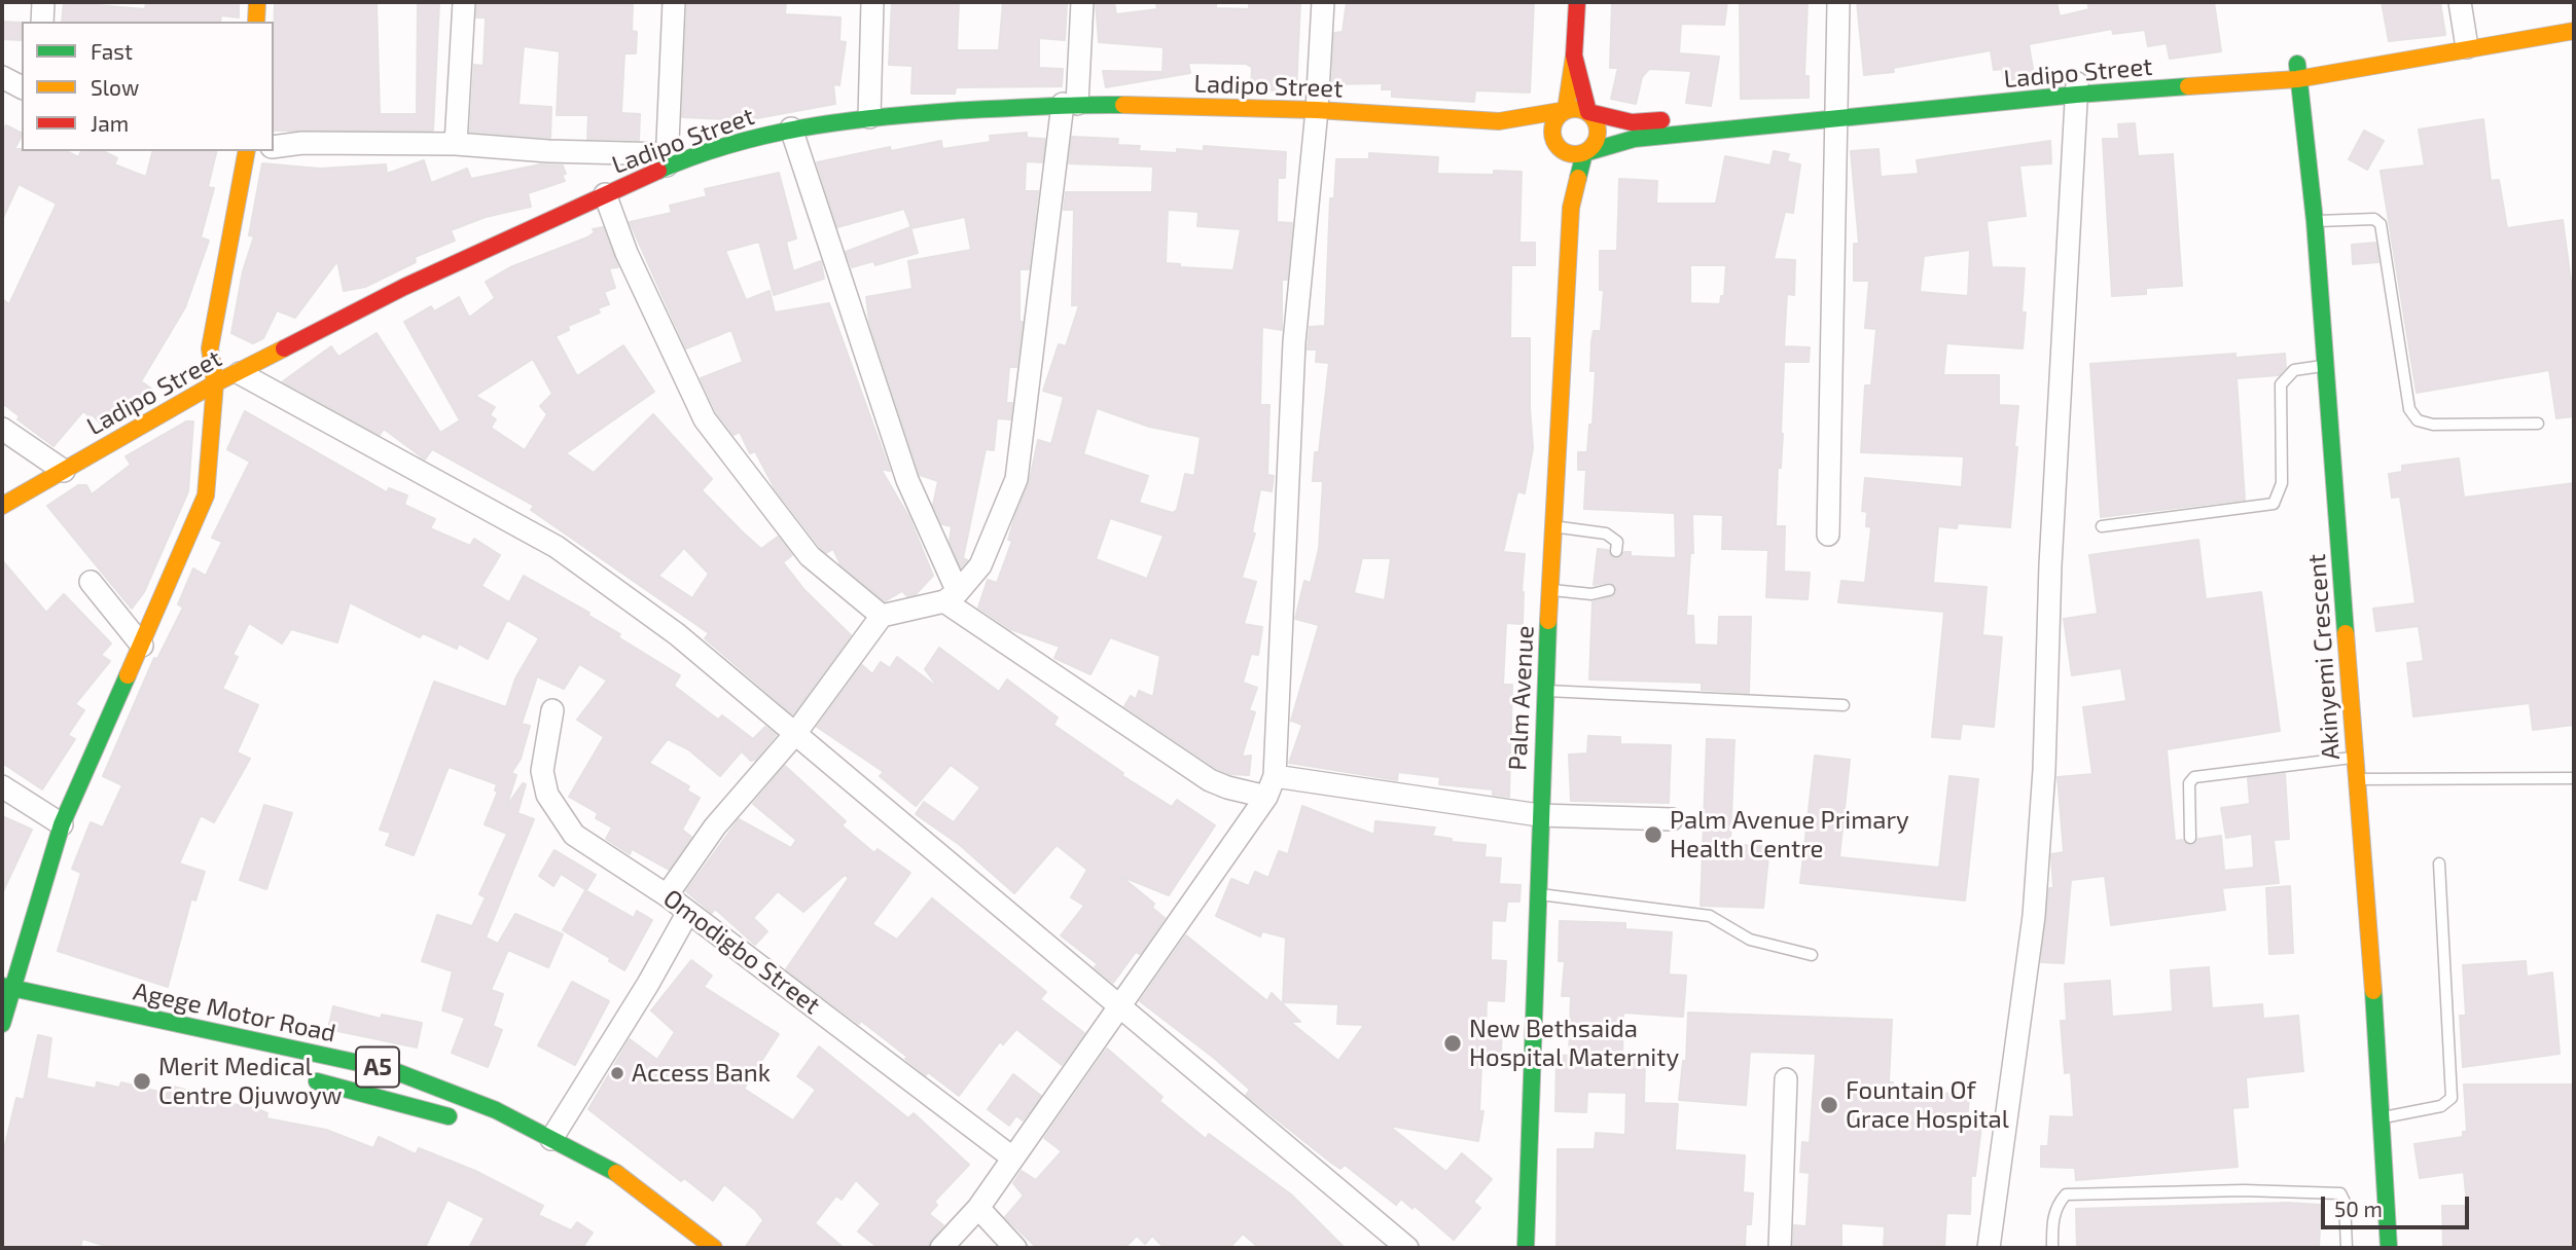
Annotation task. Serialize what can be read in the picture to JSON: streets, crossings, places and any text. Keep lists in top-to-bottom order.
{
  "streets": {
    "main road": [
      "Ladipo Street",
      "Akinyemi Crescent",
      "Palm Avenue",
      "Agege Motor Road",
      "A5"
    ],
    "street": ["Omodigbo Street"]
  },
  "crossings": [
    ["Ladipo Street", "Akinyemi Crescent"],
    ["Ladipo Street", "Palm Avenue"]
  ],
  "places": [
    "Palm Avenue Primary Health Centre",
    "New Bethsaida Hospital Maternity",
    "Access Bank",
    "Merit Medical Centre Ojuwoyw",
    "Fountain Of Grace Hospital"
  ],
  "legend": ["Fast", "Slow", "Jam"],
  "scale_bar": "50 m"
}
